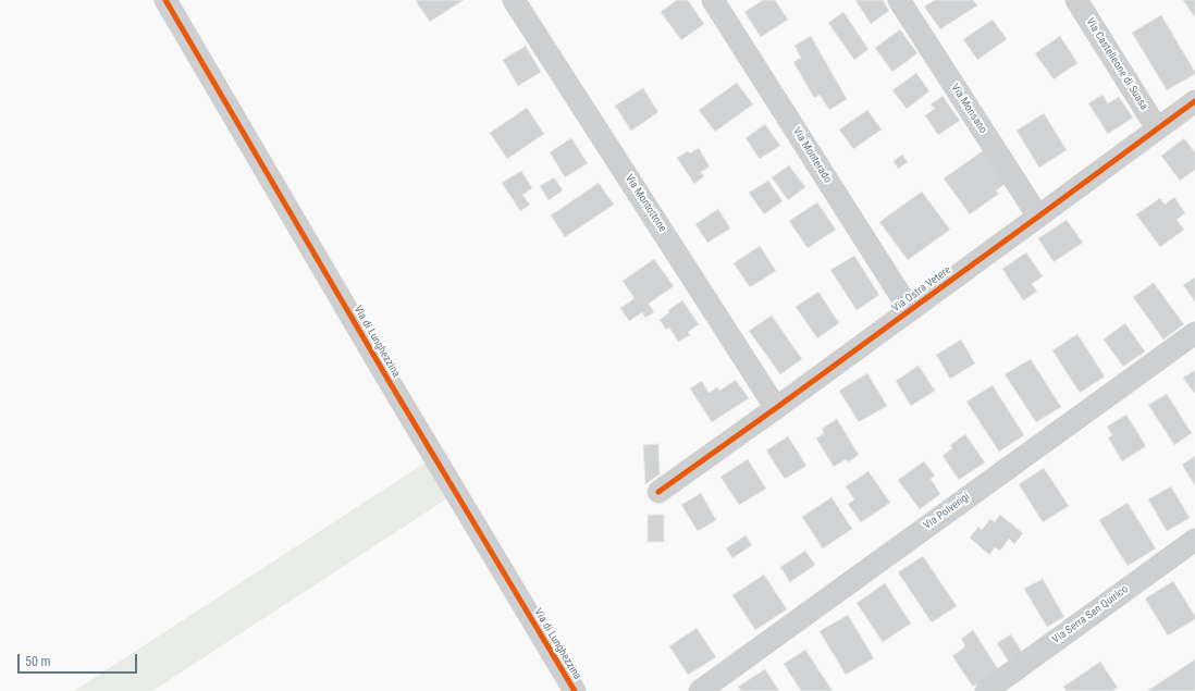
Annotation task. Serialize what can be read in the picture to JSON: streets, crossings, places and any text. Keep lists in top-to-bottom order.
{
  "streets": {
    "street": [
      "Via Castelleone di Suasa",
      "Via Monsano",
      "Via Monterado",
      "Via Montottone",
      "Via Ostra Vetere",
      "Via di Lunghezzina",
      "Via Polverigi",
      "Via Serra San Quirico"
    ]
  },
  "crossings": [
    ["Via Castelleone di Suasa", "Via Ostra Vetere"],
    ["Via Monsano", "Via Ostra Vetere"],
    ["Via Monterado", "Via Ostra Vetere"],
    ["Via Montottone", "Via Ostra Vetere"]
  ],
  "scale_bar": "50 m"
}
